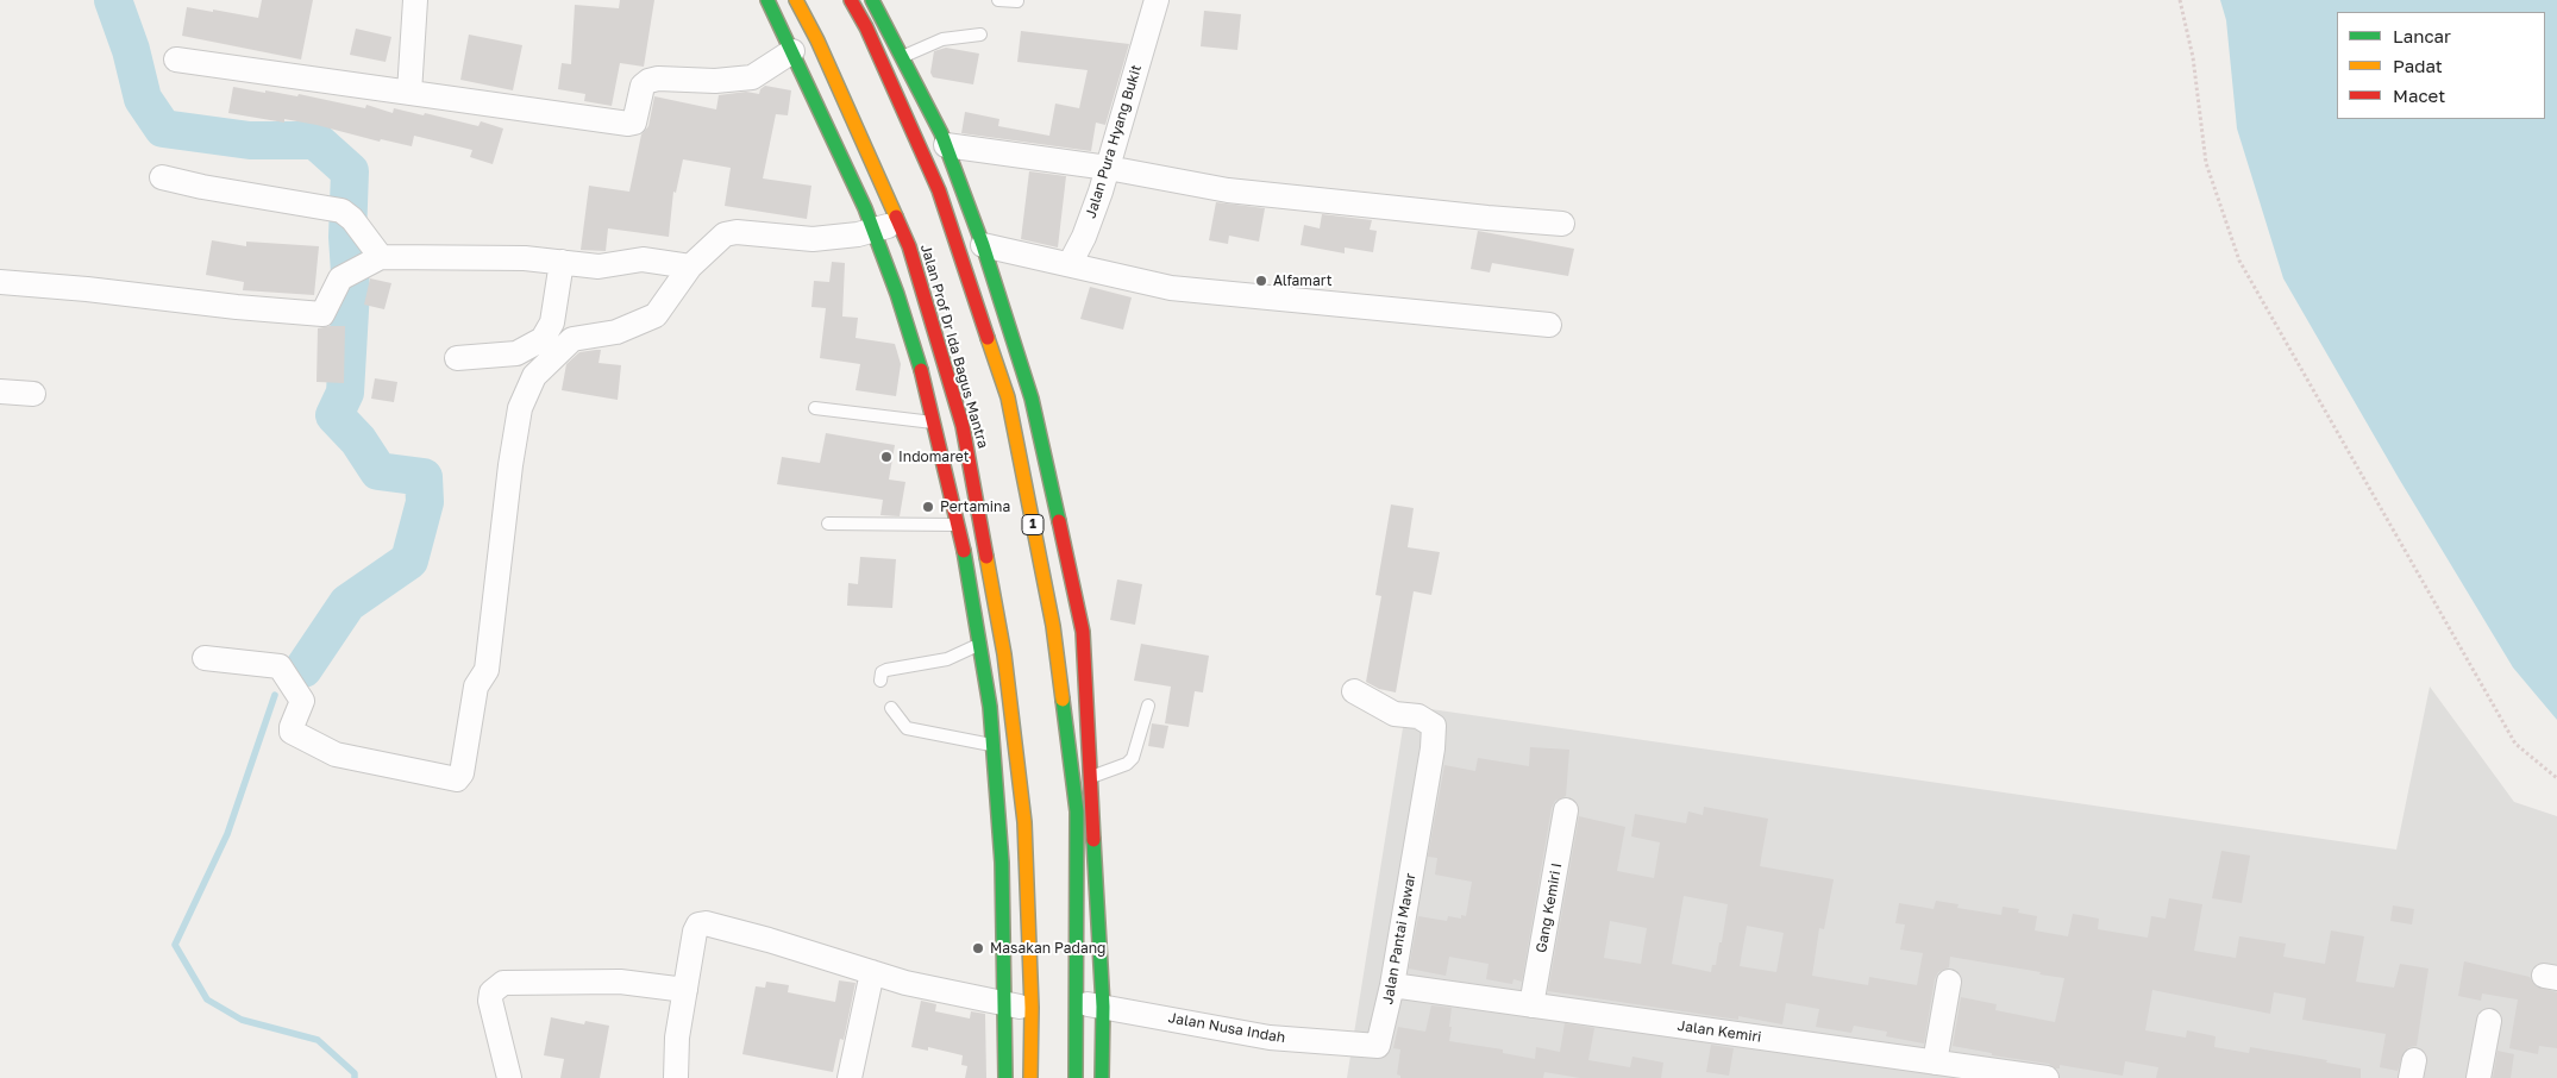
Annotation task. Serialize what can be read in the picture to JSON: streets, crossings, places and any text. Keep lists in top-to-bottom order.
{
  "streets": {
    "main road": ["Jalan Prof Dr Ida Bagus Mantra", "1"],
    "street": [
      "Jalan Pura Hyang Bukit",
      "Gang Kemiri I",
      "Jalan Pantai Mawar",
      "Jalan Nusa Indah",
      "Jalan Kemiri"
    ]
  },
  "crossings": [
    ["Jalan Prof Dr Ida Bagus Mantra", "Jalan Nusa Indah"],
    ["Gang Kemiri I", "Jalan Kemiri"],
    ["Jalan Pantai Mawar", "Jalan Nusa Indah"],
    ["Jalan Pantai Mawar", "Jalan Kemiri"]
  ],
  "places": [
    "Alfamart",
    "Indomaret",
    "Pertamina",
    "Masakan Padang"
  ],
  "legend": ["Lancar", "Padat", "Macet"]
}
